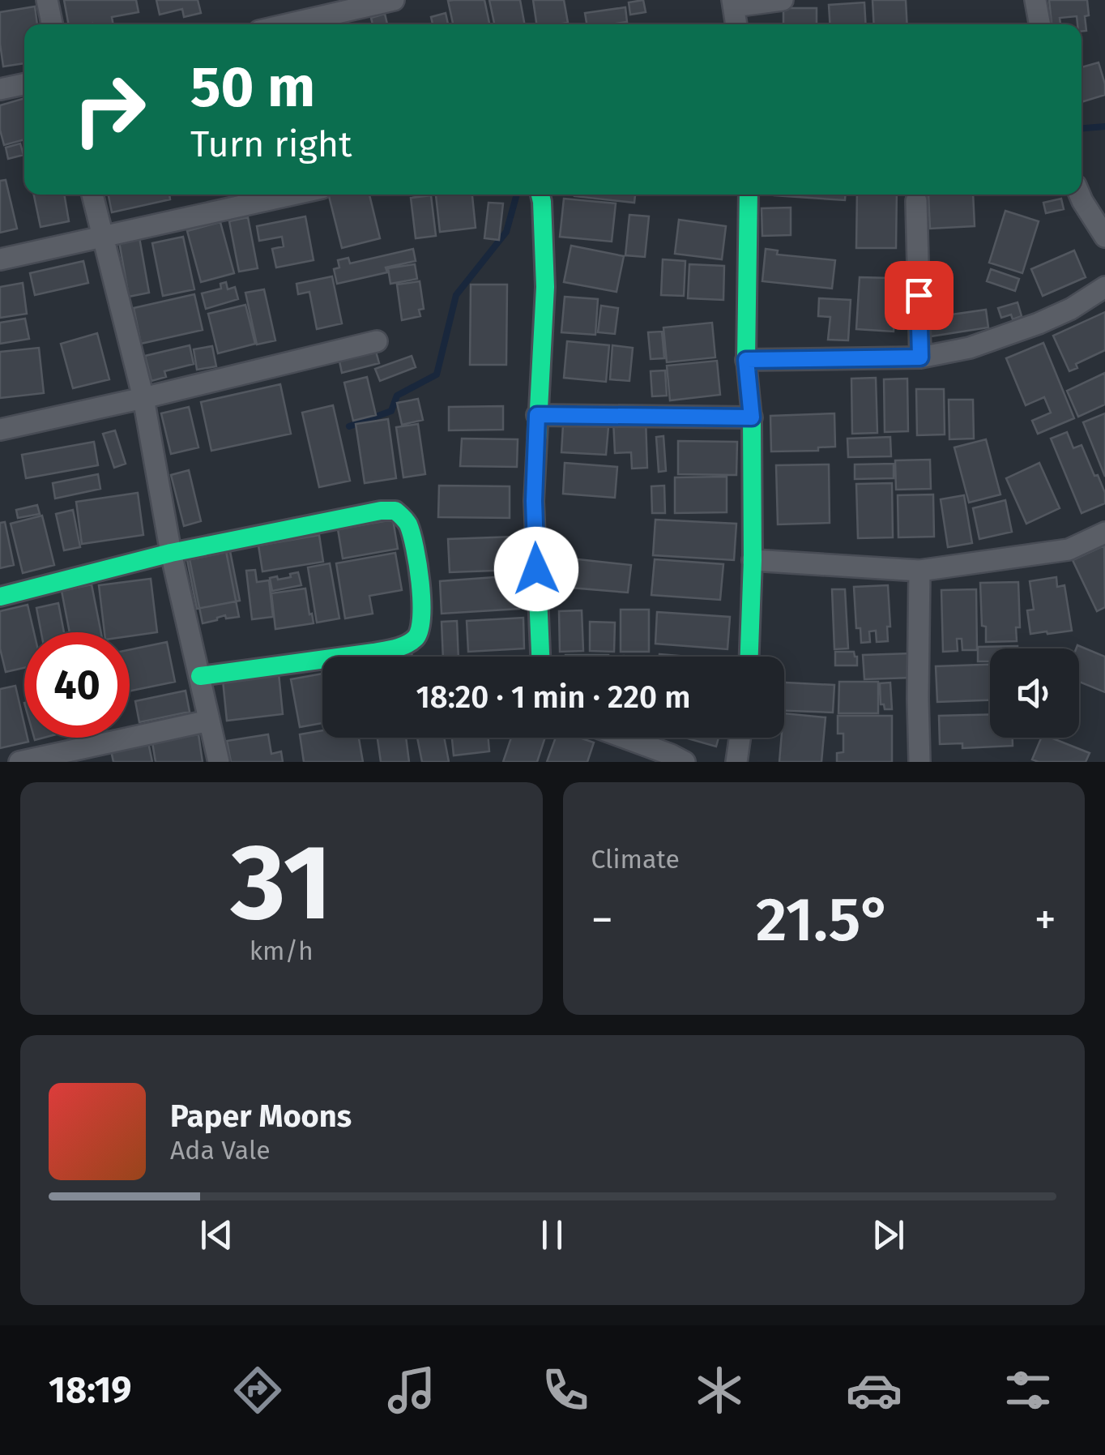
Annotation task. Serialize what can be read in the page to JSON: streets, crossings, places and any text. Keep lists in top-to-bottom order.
{
  "page": {
    "turn": ["50 m", "Turn right"],
    "limit": "40",
    "trip": "18:20 · 1 min · 220 m",
    "tile": [
      ["31", "km/h"],
      "Climate"
    ],
    "heat": ["−", "21.5°", "+"],
    "song": ["Paper Moons", "Ada Vale"],
    "tabs": "18:19"
  }
}
